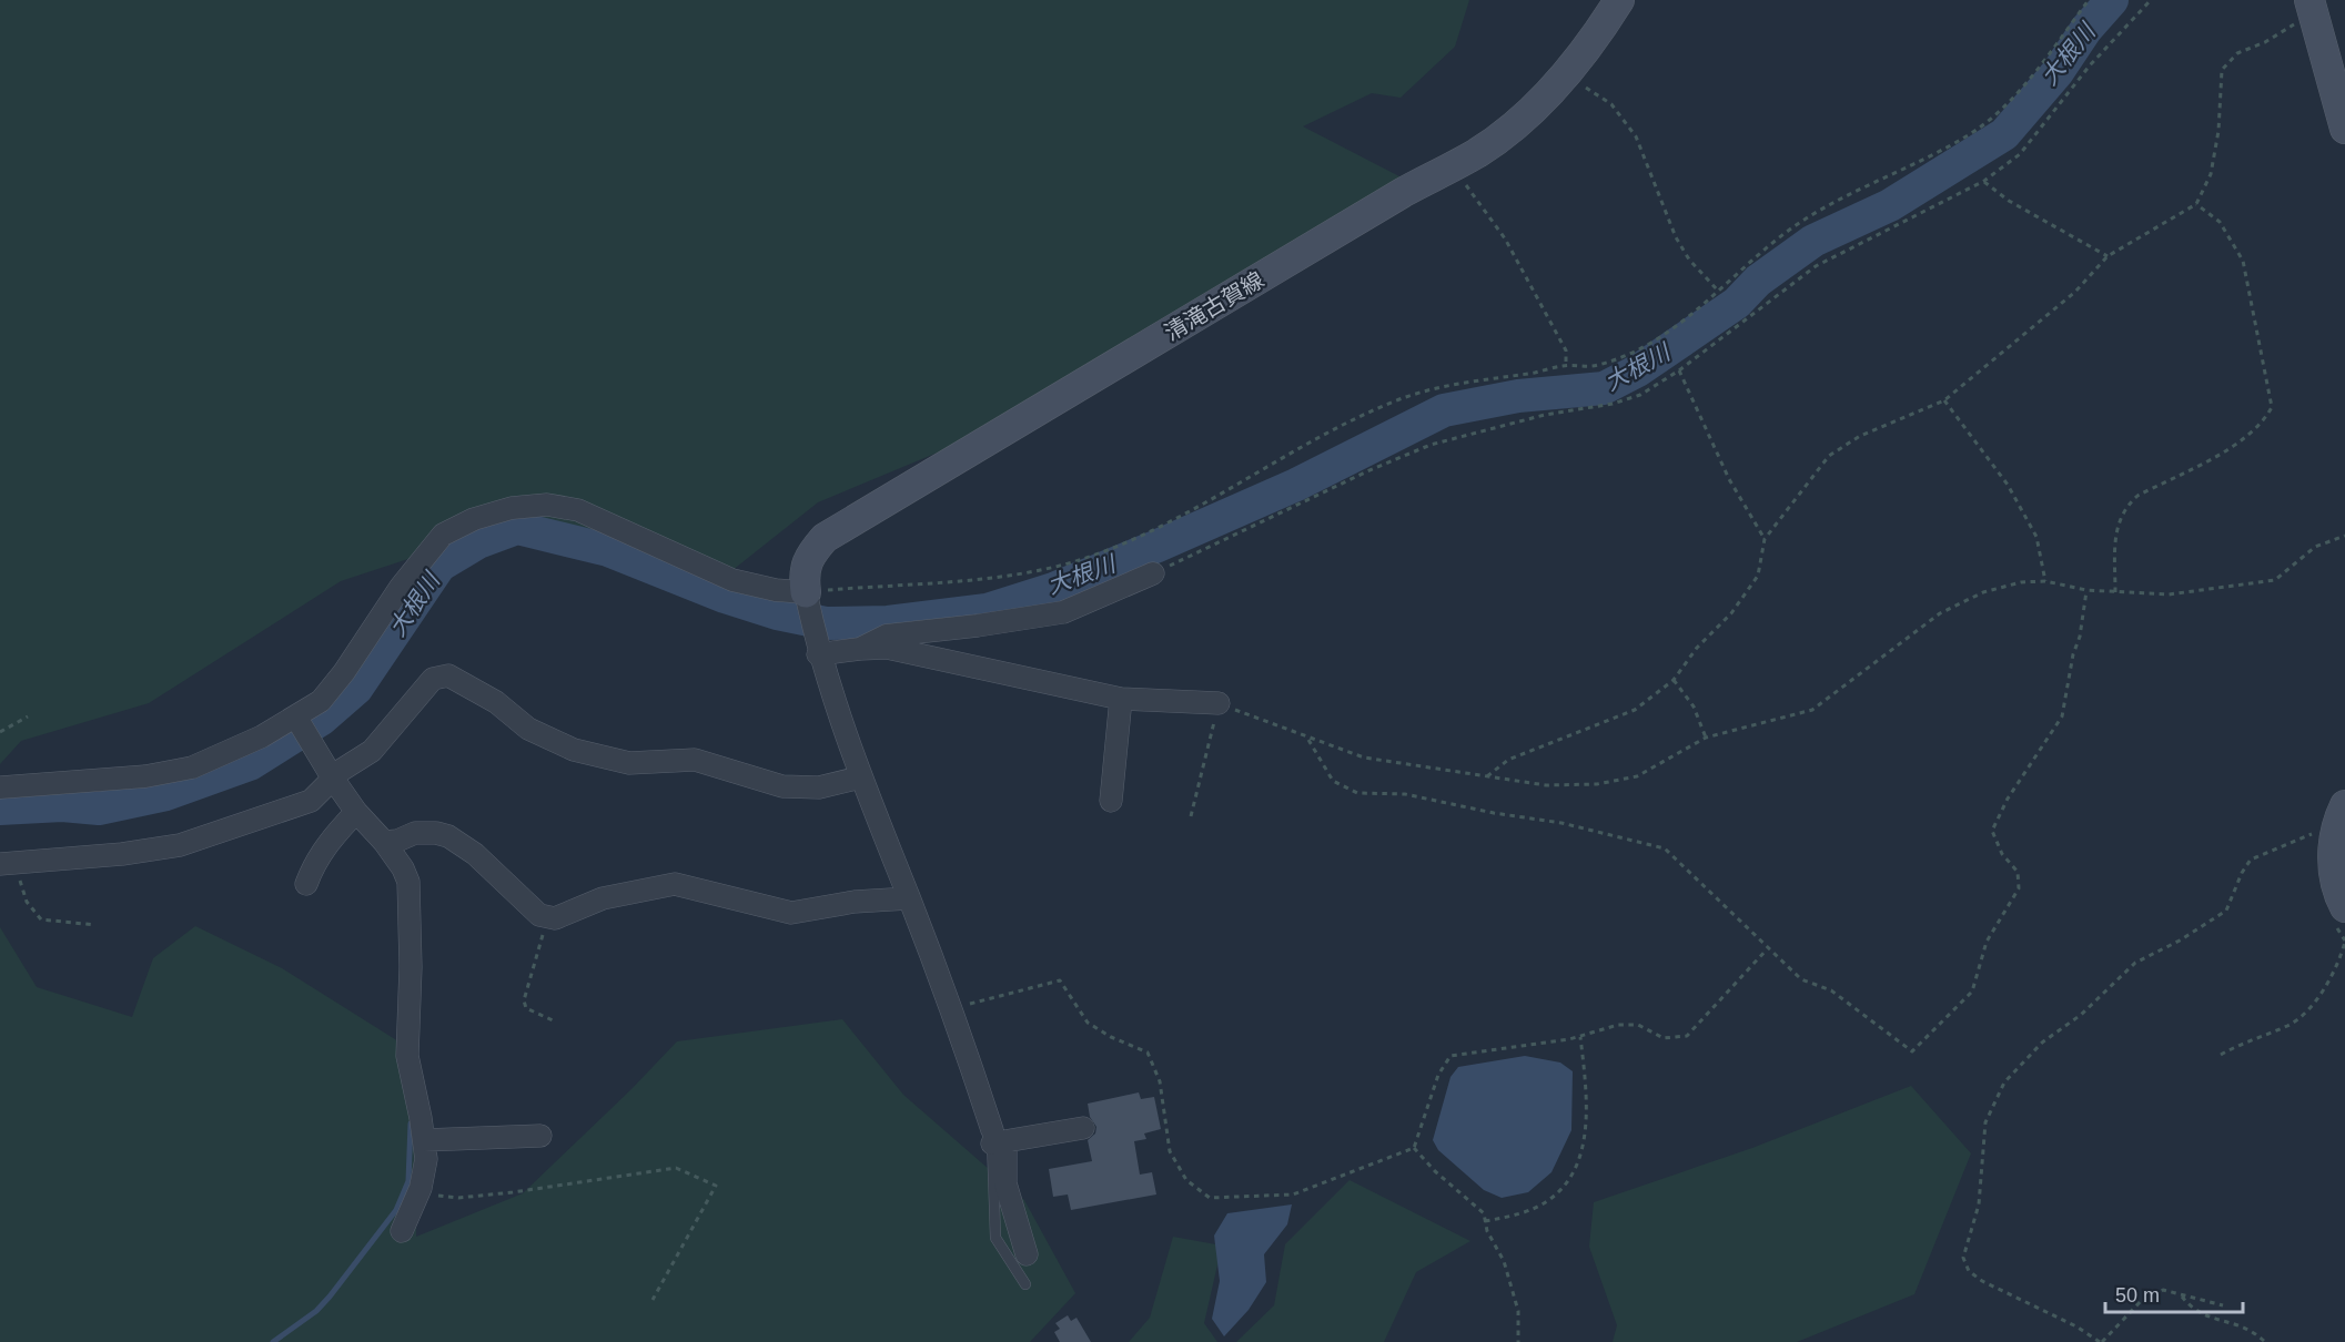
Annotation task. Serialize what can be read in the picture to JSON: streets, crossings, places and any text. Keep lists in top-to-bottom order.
{
  "streets": {
    "main road": ["清滝古賀線"]
  },
  "water": ["大根川"],
  "scale_bar": "50 m"
}
